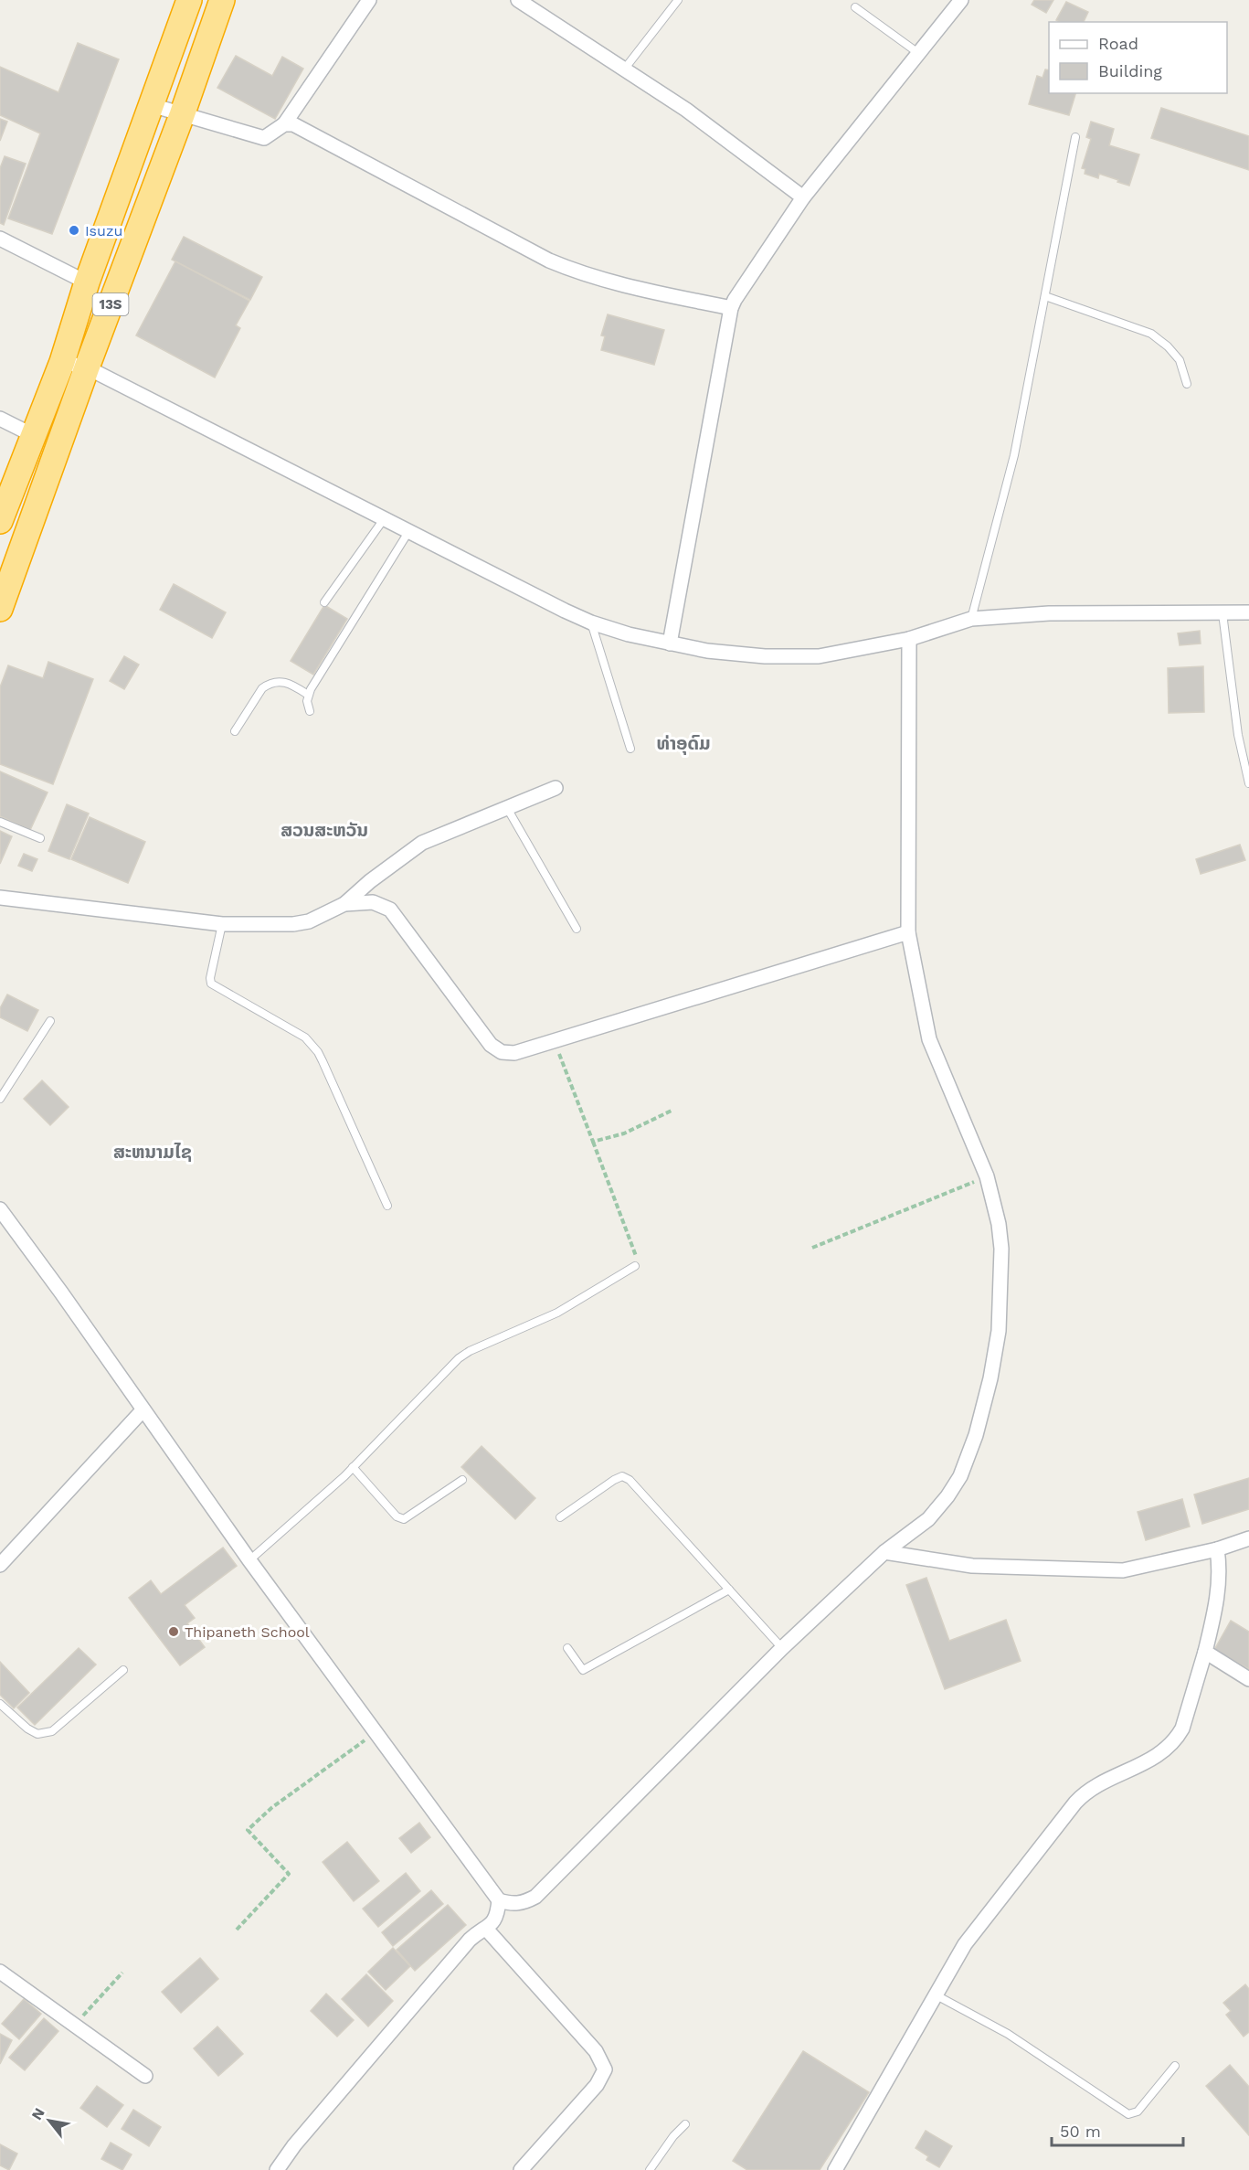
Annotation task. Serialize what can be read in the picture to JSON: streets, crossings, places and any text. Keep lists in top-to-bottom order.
{
  "streets": {
    "highway": ["13S"]
  },
  "districts": ["ທ່າອຸດົມ", "ສວນສະຫວັນ", "ສະຫນາມໄຊ"],
  "places": ["Isuzu", "Thipaneth School"],
  "legend": ["Road", "Building"],
  "scale_bar": "50 m",
  "north": "top left"
}
